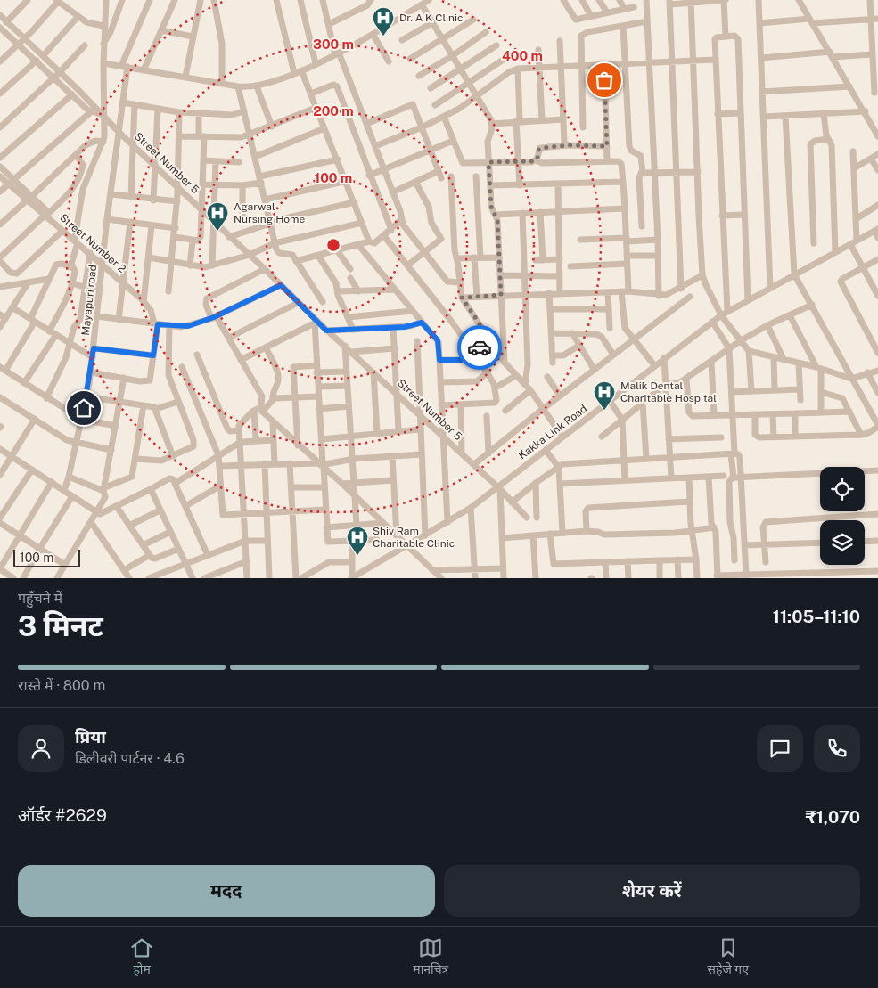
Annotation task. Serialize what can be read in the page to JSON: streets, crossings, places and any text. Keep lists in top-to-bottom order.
{
  "streets": {
    "street": [
      "Street Number 5",
      "Street Number 2",
      "Mayapuri road",
      "Kakka Link Road"
    ]
  },
  "crossings": [
    ["Street Number 5", "Mayapuri road"],
    ["Street Number 5", "Kakka Link Road"],
    ["Street Number 2", "Mayapuri road"]
  ],
  "places": {
    "hospital": [
      "Dr. A K Clinic",
      "Agarwal Nursing Home",
      "Malik Dental Charitable Hospital",
      "Shiv Ram Charitable Clinic"
    ]
  },
  "scale_bar": "100 m",
  "page": {
    "scale": "100 m",
    "heading": ["3 मिनट", "पहुँचने में", "11:05–11:10"],
    "panel": [
      "प्रिया",
      "डिलीवरी पार्टनर · 4.6",
      "ऑर्डर #2629",
      "₹1,070"
    ],
    "bar": "रास्ते में · 800 m",
    "buttons": ["मदद", "शेयर करें"],
    "tabs": ["होम", "मानचित्र", "सहेजे गए"]
  },
  "rings": [
    "300 m",
    "400 m",
    "200 m",
    "100 m"
  ]
}
